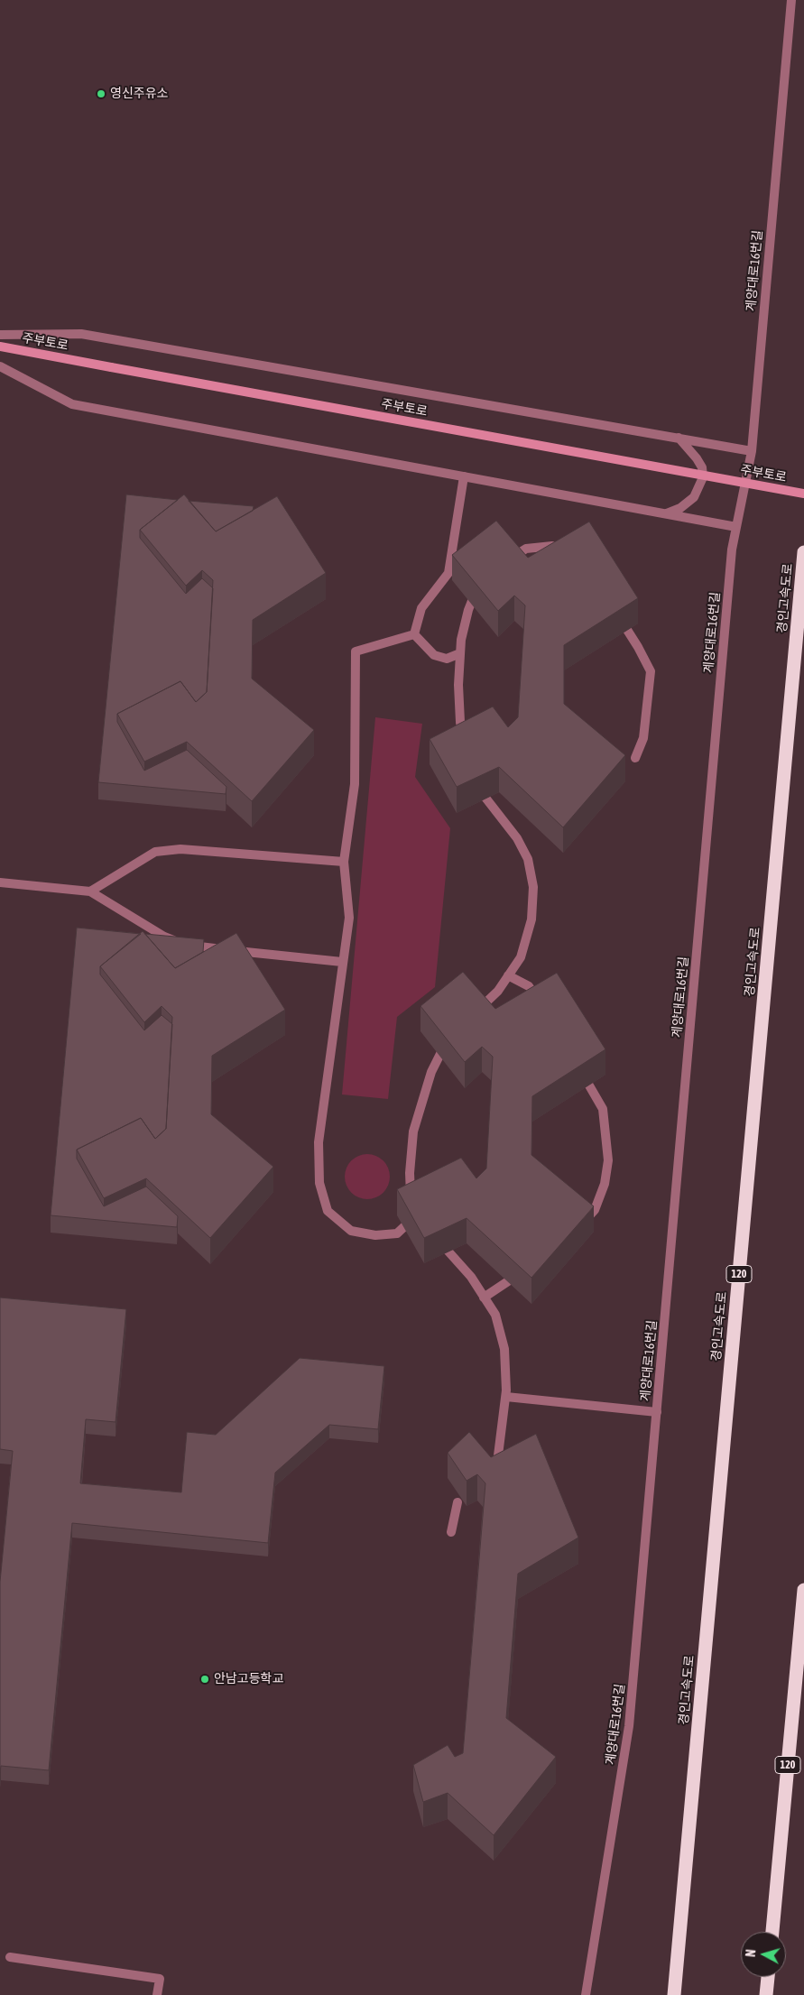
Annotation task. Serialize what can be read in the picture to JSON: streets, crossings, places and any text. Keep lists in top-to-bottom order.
{
  "streets": {
    "highway": ["경인고속도로", "120"],
    "main road": ["주부토로"],
    "street": ["계양대로16번길"]
  },
  "places": ["영신주유소", "안남고등학교"],
  "north": "left"
}
